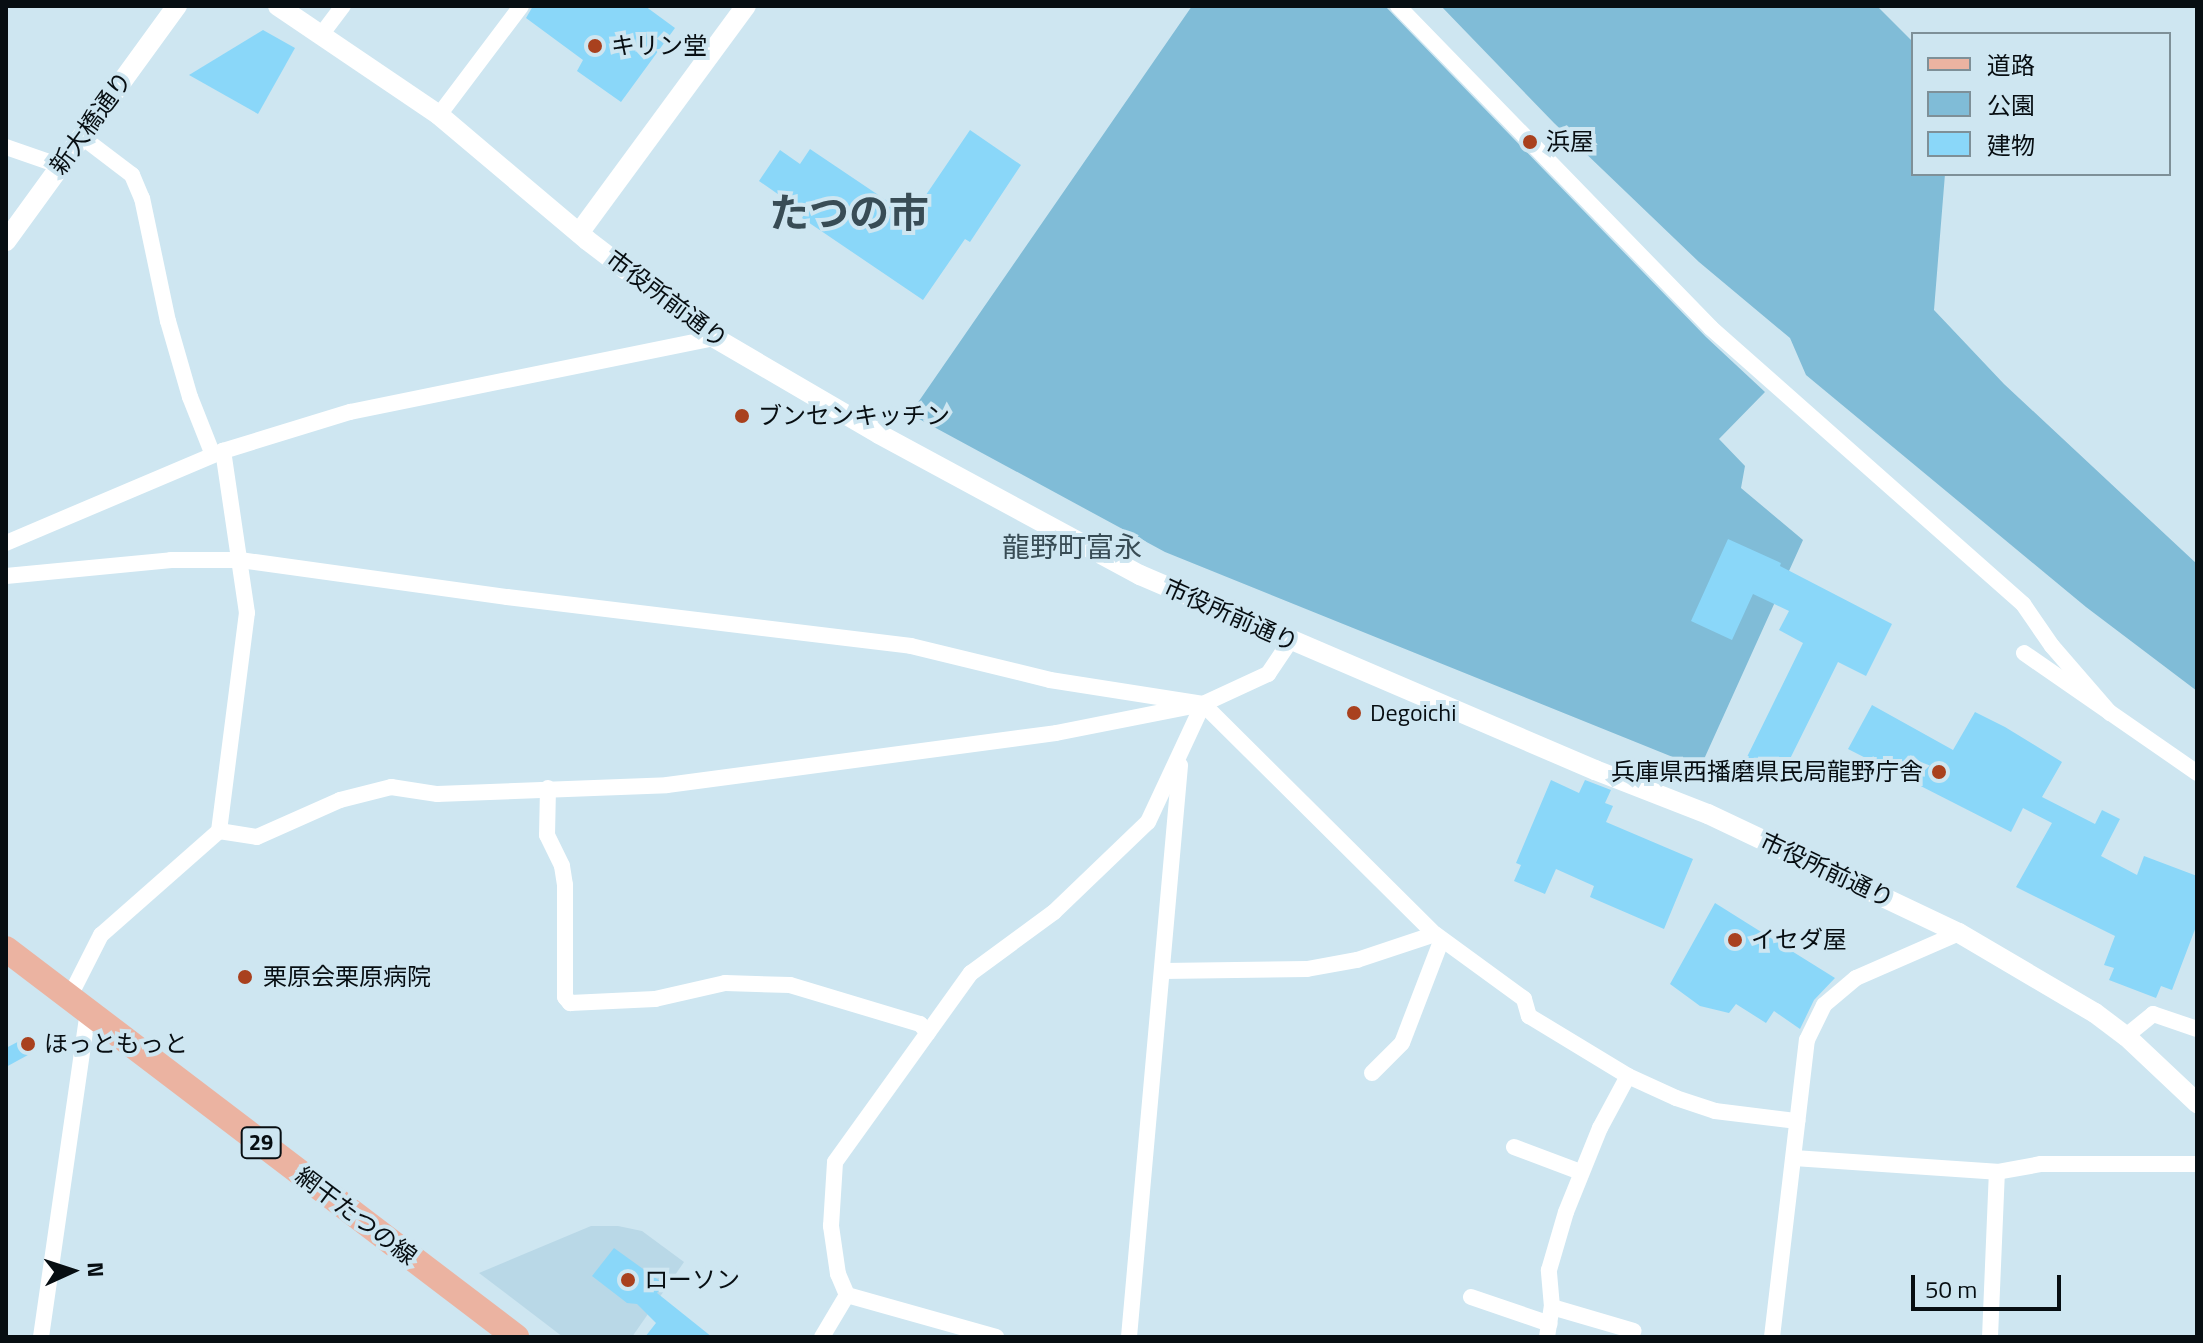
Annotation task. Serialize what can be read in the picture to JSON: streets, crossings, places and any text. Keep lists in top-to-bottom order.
{
  "streets": {
    "main road": ["29", "網干たつの線"],
    "street": ["新大橋通り", "市役所前通り"]
  },
  "districts": ["たつの市", "龍野町富永"],
  "places": [
    "キリン堂",
    "浜屋",
    "ブンセンキッチン",
    "Degoichi",
    "兵庫県西播磨県民局龍野庁舎",
    "イセダ屋",
    "栗原会栗原病院",
    "ほっともっと",
    "ローソン"
  ],
  "legend": ["道路", "公園", "建物"],
  "scale_bar": "50 m",
  "north": "right"
}
